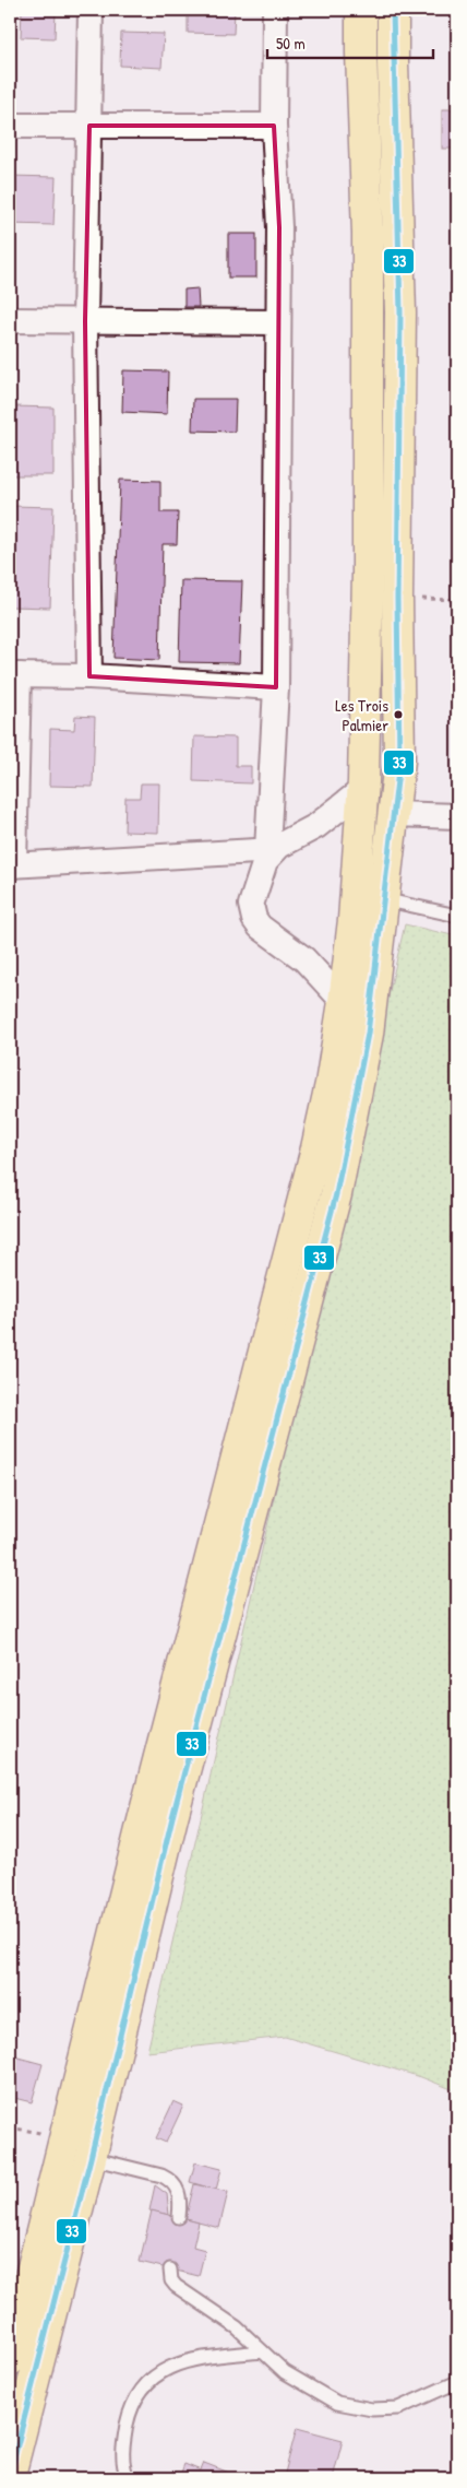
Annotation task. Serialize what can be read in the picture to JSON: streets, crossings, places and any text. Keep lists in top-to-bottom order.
{
  "places": ["Les Trois Palmier"],
  "lines": ["transit line 33"],
  "scale_bar": "50 m"
}
